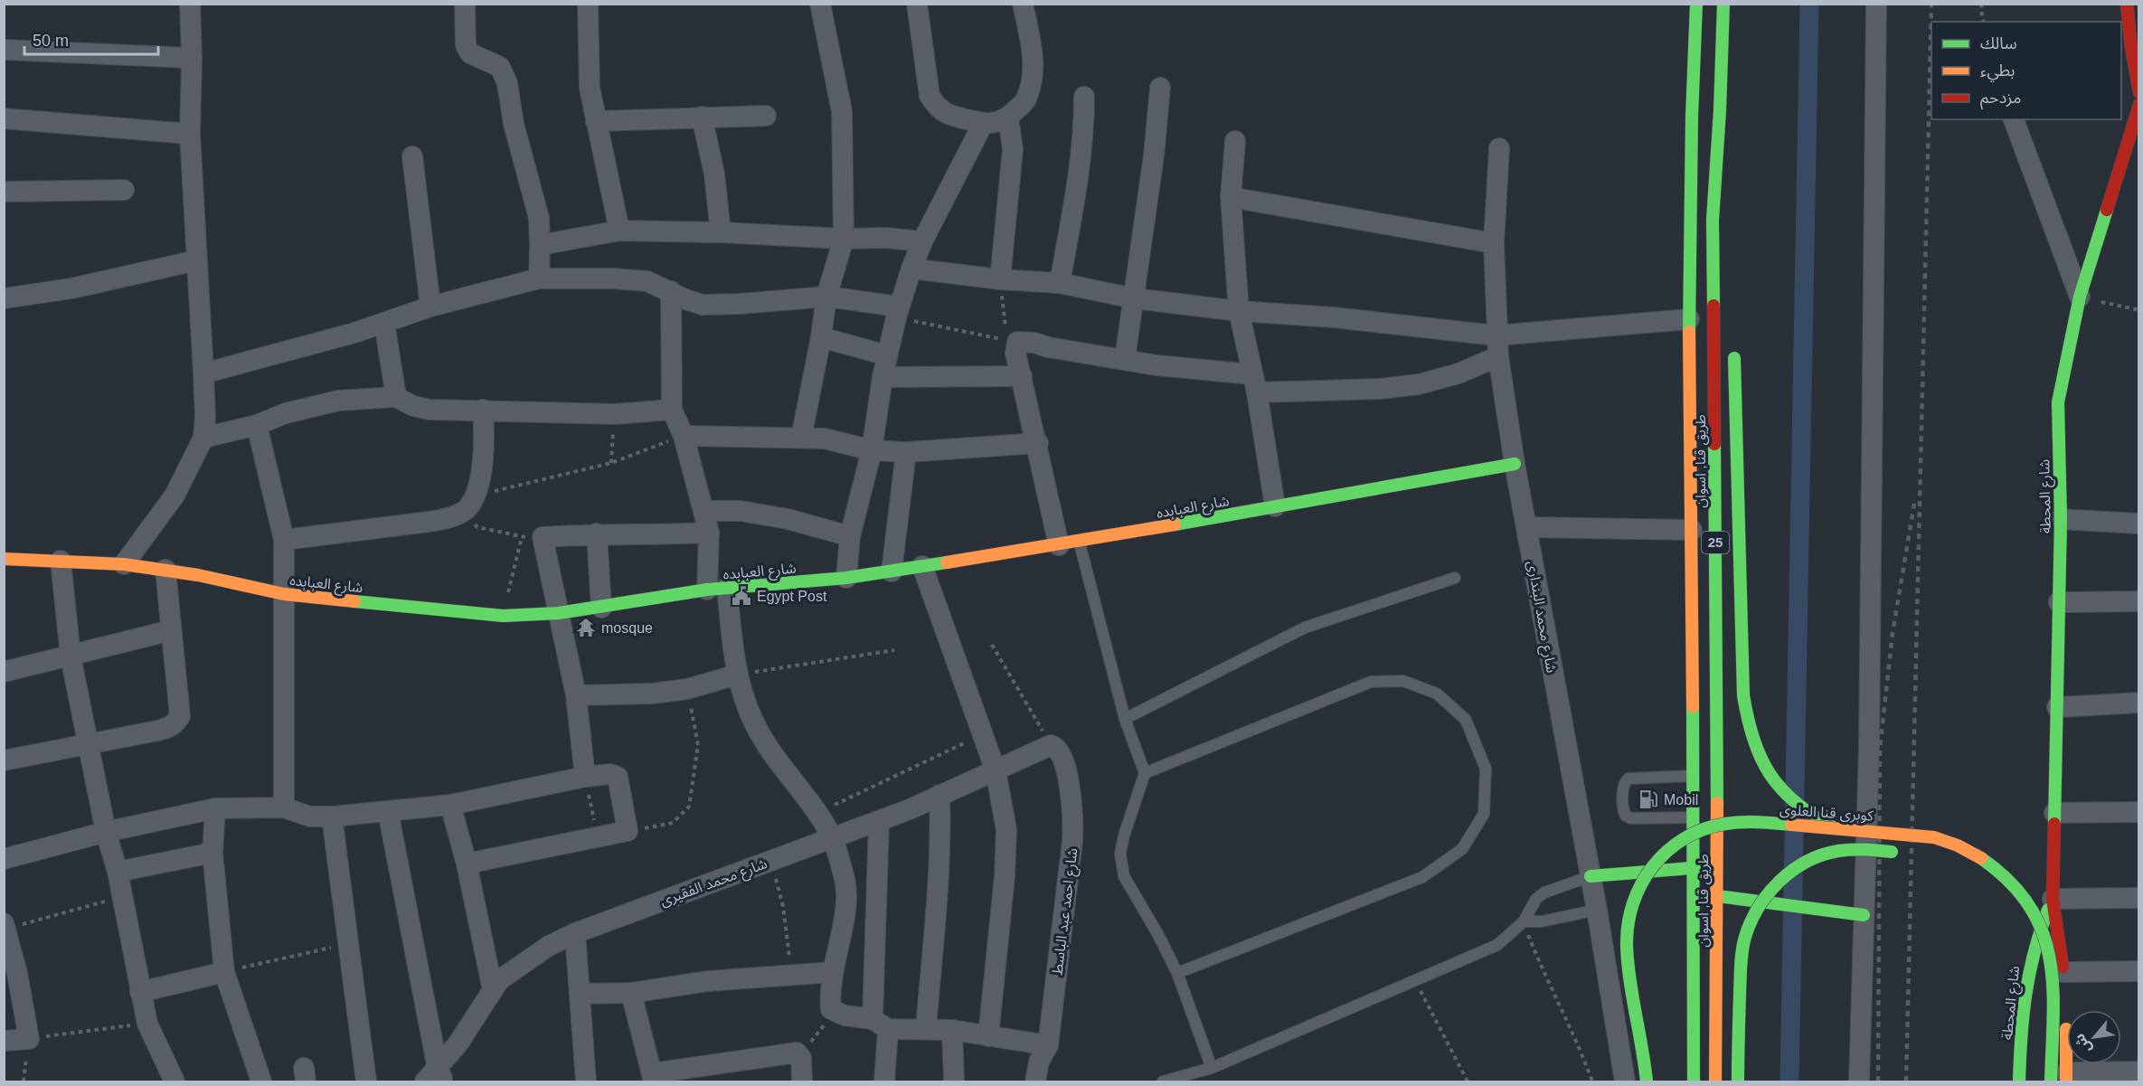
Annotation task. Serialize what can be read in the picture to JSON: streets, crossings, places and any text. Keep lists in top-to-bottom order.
{
  "streets": {
    "main road": [
      "طريق قنا, اسوان",
      "شارع المحطة",
      "شارع العبابده",
      "25",
      "كوبرى قنا العلوى"
    ],
    "street": ["شارع محمد البندارى", "شارع محمد الفقيرى", "شارع احمد عبد الباسط"]
  },
  "crossings": [
    ["شارع المحطة", "كوبرى قنا العلوى"],
    ["شارع العبابده", "شارع محمد البندارى"],
    ["شارع محمد الفقيرى", "شارع احمد عبد الباسط"]
  ],
  "places": {
    "public building": ["Egypt Post"],
    "temple": ["mosque"],
    "fuel station": ["Mobil"]
  },
  "legend": ["سالك", "بطيء", "مزدحم"],
  "scale_bar": "50 m",
  "north": "bottom left"
}
